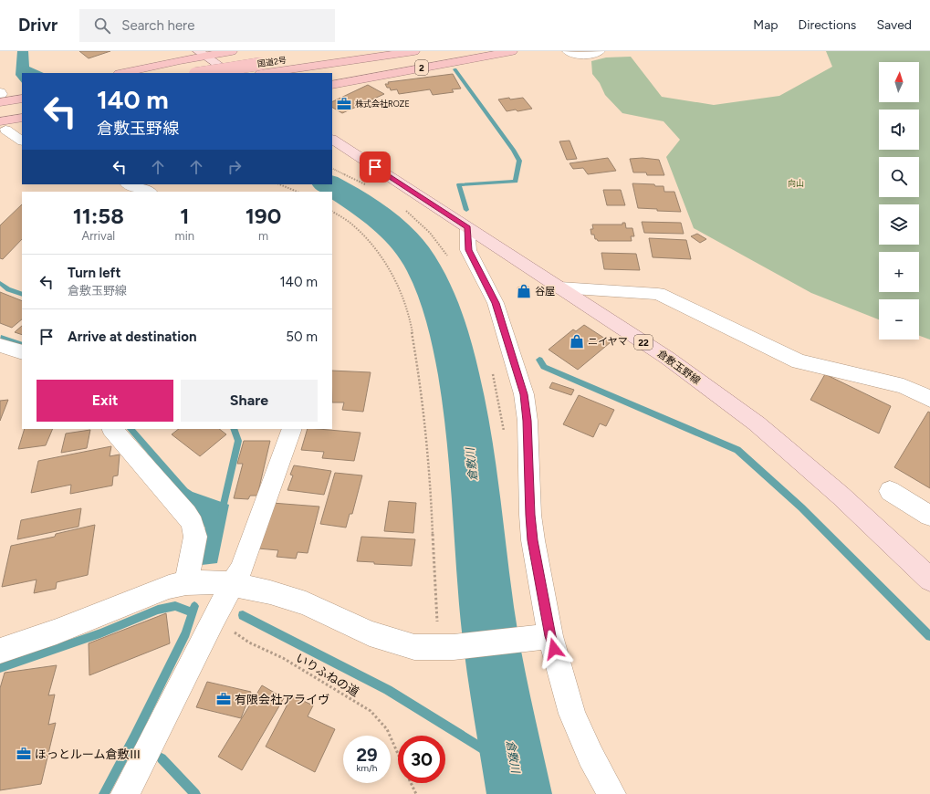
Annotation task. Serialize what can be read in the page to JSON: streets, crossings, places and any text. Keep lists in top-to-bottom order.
{
  "streets": {
    "highway": ["国道2号", "2"],
    "main road": ["22", "倉敷玉野線"],
    "path": ["いりふねの道"]
  },
  "water": ["倉敷川"],
  "parks": ["向山"],
  "places": {
    "office": ["株式会社ROZE", "有限会社アライヴ", "ほっとルーム倉敷Ⅲ"],
    "shop": ["谷屋", "ニイヤマ"]
  },
  "north": "top",
  "page": {
    "header": "Drivr",
    "search": "Search here",
    "nav": ["Map", "Directions", "Saved"],
    "map_buttons": ["+", "−"],
    "turn": ["140 m", "倉敷玉野線"],
    "eta": [
      "11:58",
      "Arrival",
      "1",
      "min",
      "190",
      "m"
    ],
    "list": [
      {
        "name": "Turn left",
        "note": "倉敷玉野線",
        "value": "140 m"
      },
      {
        "name": "Arrive at destination",
        "value": "50 m"
      }
    ],
    "buttons": ["Exit", "Share"],
    "speed": "29 km/h",
    "limit": "30"
  }
}
